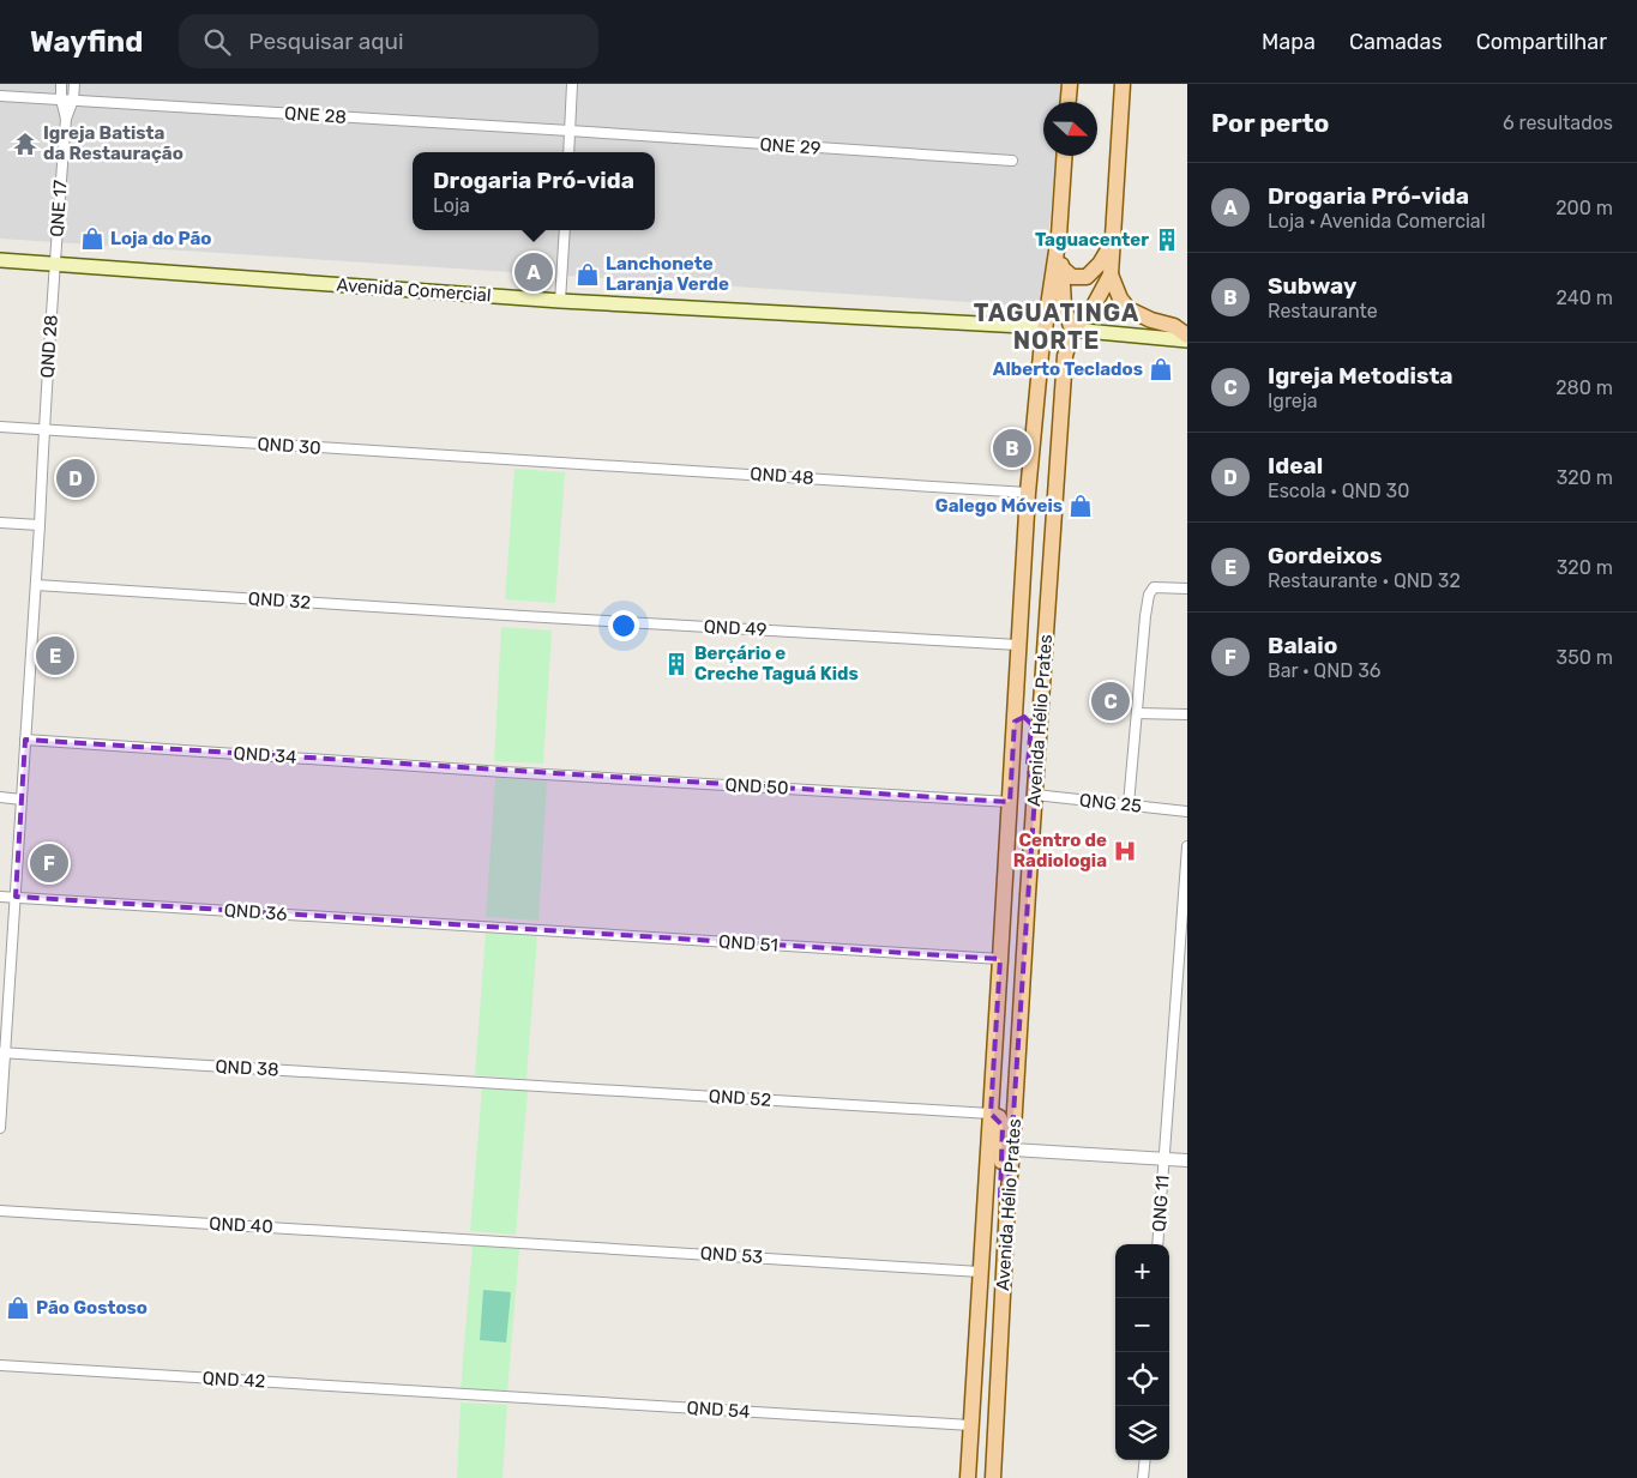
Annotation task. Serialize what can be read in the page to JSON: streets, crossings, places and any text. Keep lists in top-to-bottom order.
{
  "streets": {
    "main road": ["Avenida Comercial", "Avenida Hélio Prates"],
    "street": [
      "QNE 28",
      "QNE 29",
      "QNE 17",
      "QND 28",
      "QND 30",
      "QND 48",
      "QND 32",
      "QND 49",
      "QND 34",
      "QND 50",
      "QNG 25",
      "QND 36",
      "QND 51",
      "QND 38",
      "QND 52",
      "QNG 11",
      "QND 40",
      "QND 53",
      "QND 42",
      "QND 54"
    ]
  },
  "crossings": [
    ["QNE 28", "QNE 29"],
    ["QNE 28", "QNE 17"],
    ["QNE 17", "Avenida Comercial"],
    ["QNE 17", "QND 28"],
    ["Avenida Comercial", "QND 28"],
    ["Avenida Comercial", "Avenida Hélio Prates"],
    ["QND 28", "QND 30"],
    ["QND 28", "QND 32"],
    ["QND 28", "QND 34"],
    ["QND 28", "QND 36"],
    ["QND 28", "QND 38"],
    ["QND 30", "QND 48"],
    ["QND 48", "Avenida Hélio Prates"],
    ["QND 32", "QND 49"],
    ["QND 49", "Avenida Hélio Prates"],
    ["Avenida Hélio Prates", "QND 50"],
    ["Avenida Hélio Prates", "QNG 25"],
    ["Avenida Hélio Prates", "QND 51"],
    ["Avenida Hélio Prates", "QND 52"],
    ["Avenida Hélio Prates", "QND 53"],
    ["Avenida Hélio Prates", "QND 54"],
    ["QND 34", "QND 50"],
    ["QND 36", "QND 51"],
    ["QND 38", "QND 52"],
    ["QND 40", "QND 53"],
    ["QND 42", "QND 54"]
  ],
  "districts": ["TAGUATINGA NORTE"],
  "places": {
    "temple": ["Igreja Batista da Restauração"],
    "shop": [
      "Loja do Pão",
      "Lanchonete Laranja Verde",
      "Alberto Teclados",
      "Galego Móveis",
      "Pão Gostoso"
    ],
    "building": ["Taguacenter", "Berçário e Creche Taguá Kids"],
    "hospital": ["Centro de Radiologia"]
  },
  "north": "right",
  "page": {
    "header": "Wayfind",
    "search": "Pesquisar aqui",
    "nav": ["Mapa", "Camadas", "Compartilhar"],
    "heading": ["Por perto", "6 resultados"],
    "popup": ["Drogaria Pró-vida", "Loja"],
    "list": [
      {
        "mark": "A",
        "name": "Drogaria Pró-vida",
        "note": "Loja · Avenida Comercial",
        "value": "200 m"
      },
      {
        "mark": "B",
        "name": "Subway",
        "note": "Restaurante",
        "value": "240 m"
      },
      {
        "mark": "C",
        "name": "Igreja Metodista",
        "note": "Igreja",
        "value": "280 m"
      },
      {
        "mark": "D",
        "name": "Ideal",
        "note": "Escola · QND 30",
        "value": "320 m"
      },
      {
        "mark": "E",
        "name": "Gordeixos",
        "note": "Restaurante · QND 32",
        "value": "320 m"
      },
      {
        "mark": "F",
        "name": "Balaio",
        "note": "Bar · QND 36",
        "value": "350 m"
      }
    ],
    "pins": [
      "A",
      "B",
      "D",
      "E",
      "C",
      "F"
    ],
    "map_buttons": ["+", "−"]
  }
}
